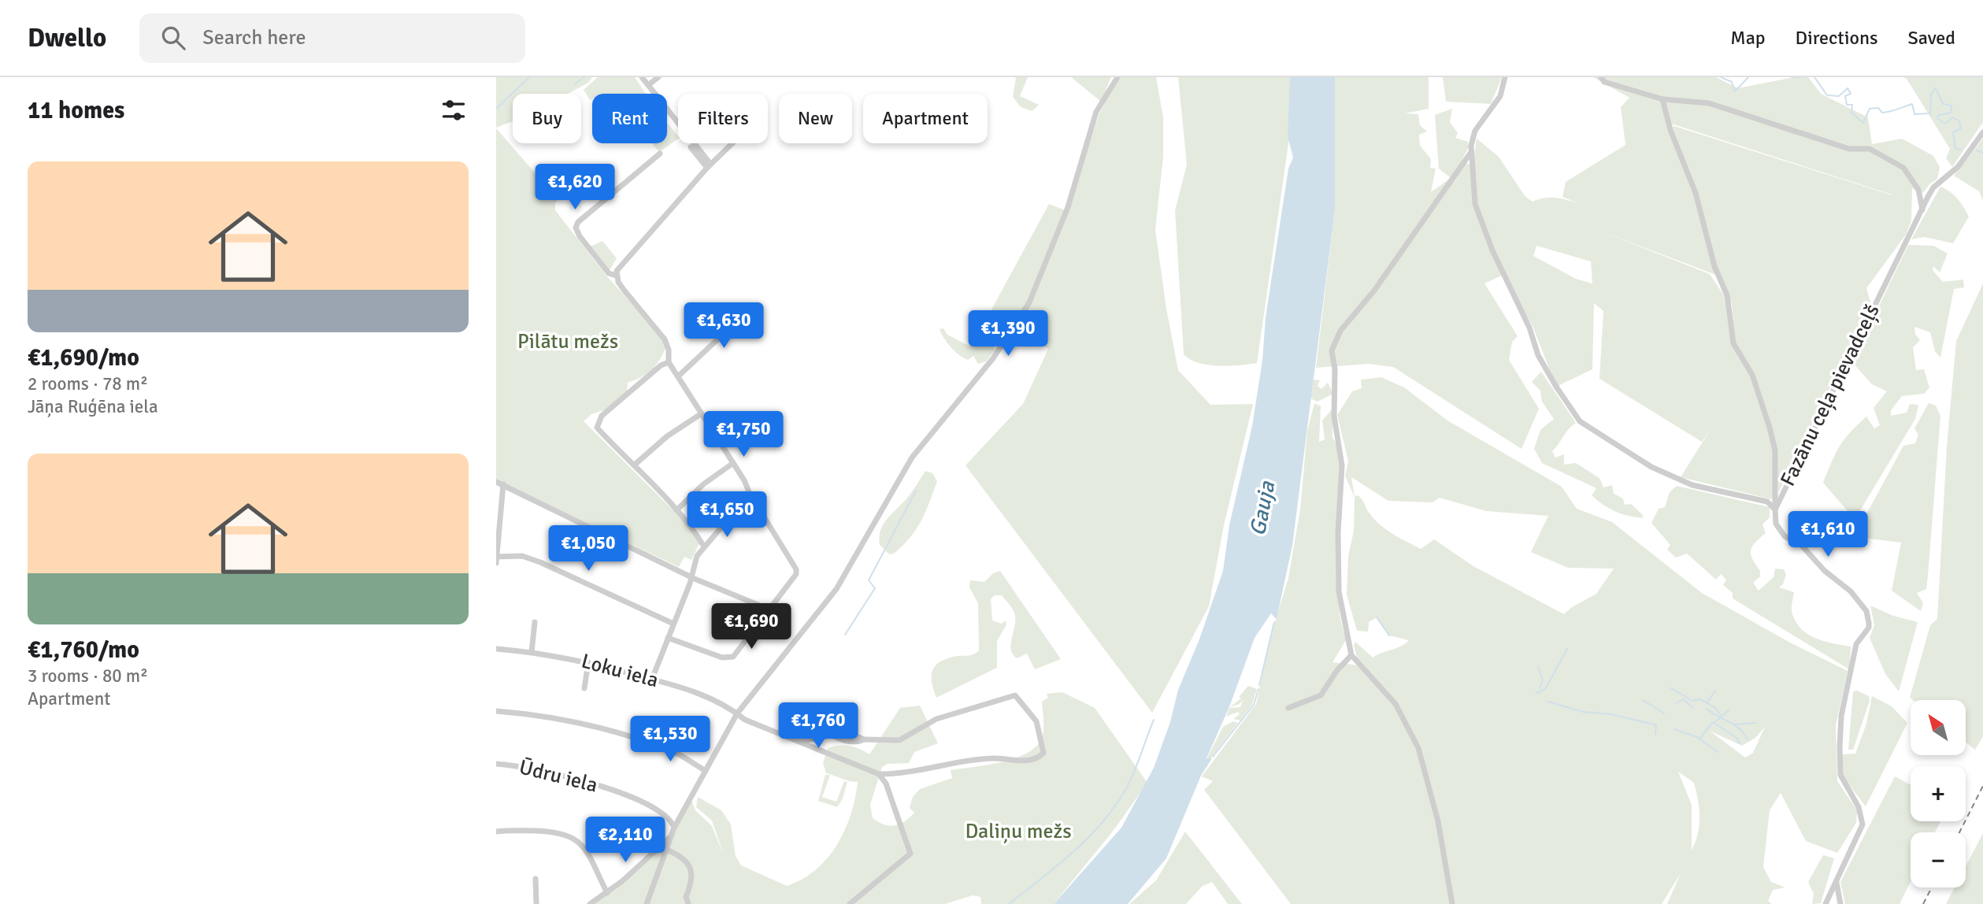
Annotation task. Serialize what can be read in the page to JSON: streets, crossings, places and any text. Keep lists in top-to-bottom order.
{
  "streets": {
    "street": ["Fazānu ceļa pievadceļš", "Loku iela", "Ūdru iela"]
  },
  "water": ["Gauja"],
  "parks": ["Pilātu mežs", "Daliņu mežs"],
  "north": "top left",
  "page": {
    "header": "Dwello",
    "search": "Search here",
    "nav": ["Map", "Directions", "Saved"],
    "heading": "11 homes",
    "chip": [
      "Buy",
      "Rent",
      "Filters",
      "New",
      "Apartment"
    ],
    "list": [
      {
        "name": "€1,690/mo",
        "note": "2 rooms · 78 m² · Jāņa Ruģēna iela"
      },
      {
        "name": "€1,760/mo",
        "note": "3 rooms · 80 m² · Apartment"
      }
    ],
    "price": [
      "€1,620",
      "€1,630",
      "€1,390",
      "€1,750",
      "€1,650",
      "€1,610",
      "€1,050",
      "€1,690",
      "€1,760",
      "€1,530",
      "€2,110"
    ],
    "map_buttons": ["+", "−"]
  }
}
